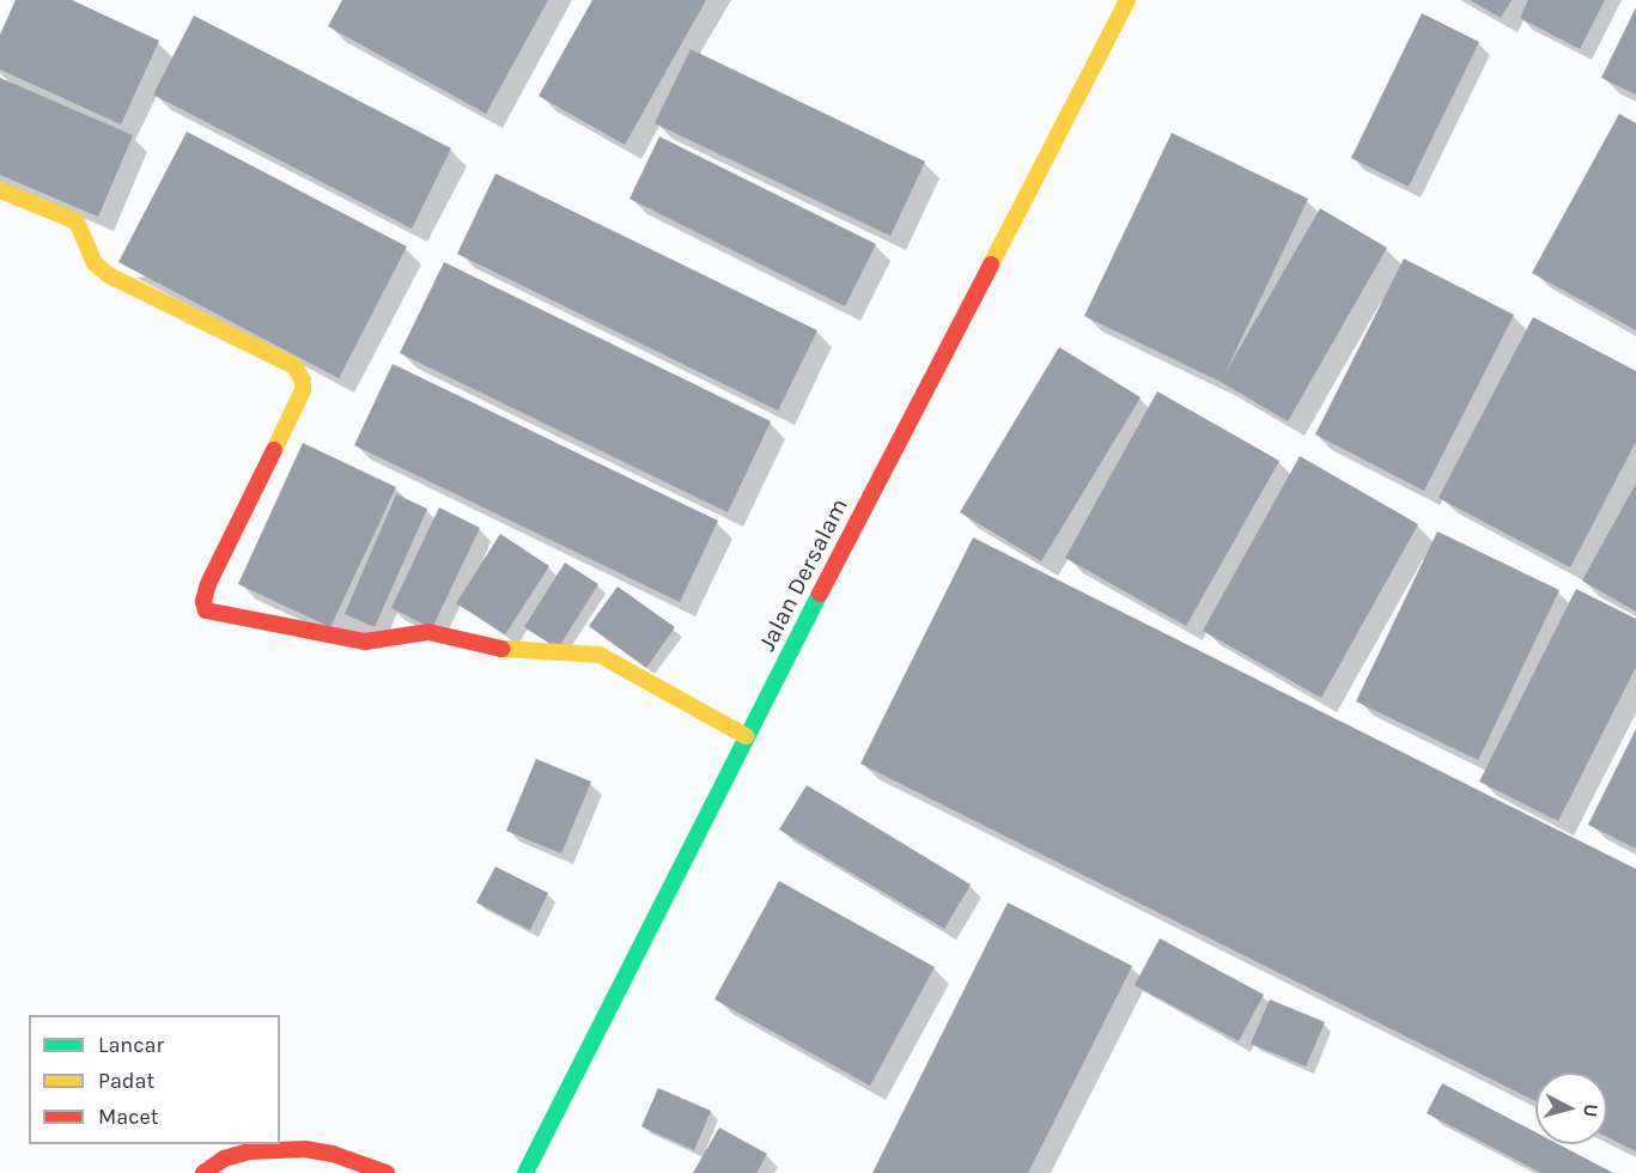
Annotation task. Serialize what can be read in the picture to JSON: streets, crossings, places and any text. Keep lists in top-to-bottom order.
{
  "streets": {
    "street": ["Jalan Dersalam"]
  },
  "legend": ["Lancar", "Padat", "Macet"],
  "north": "right"
}
